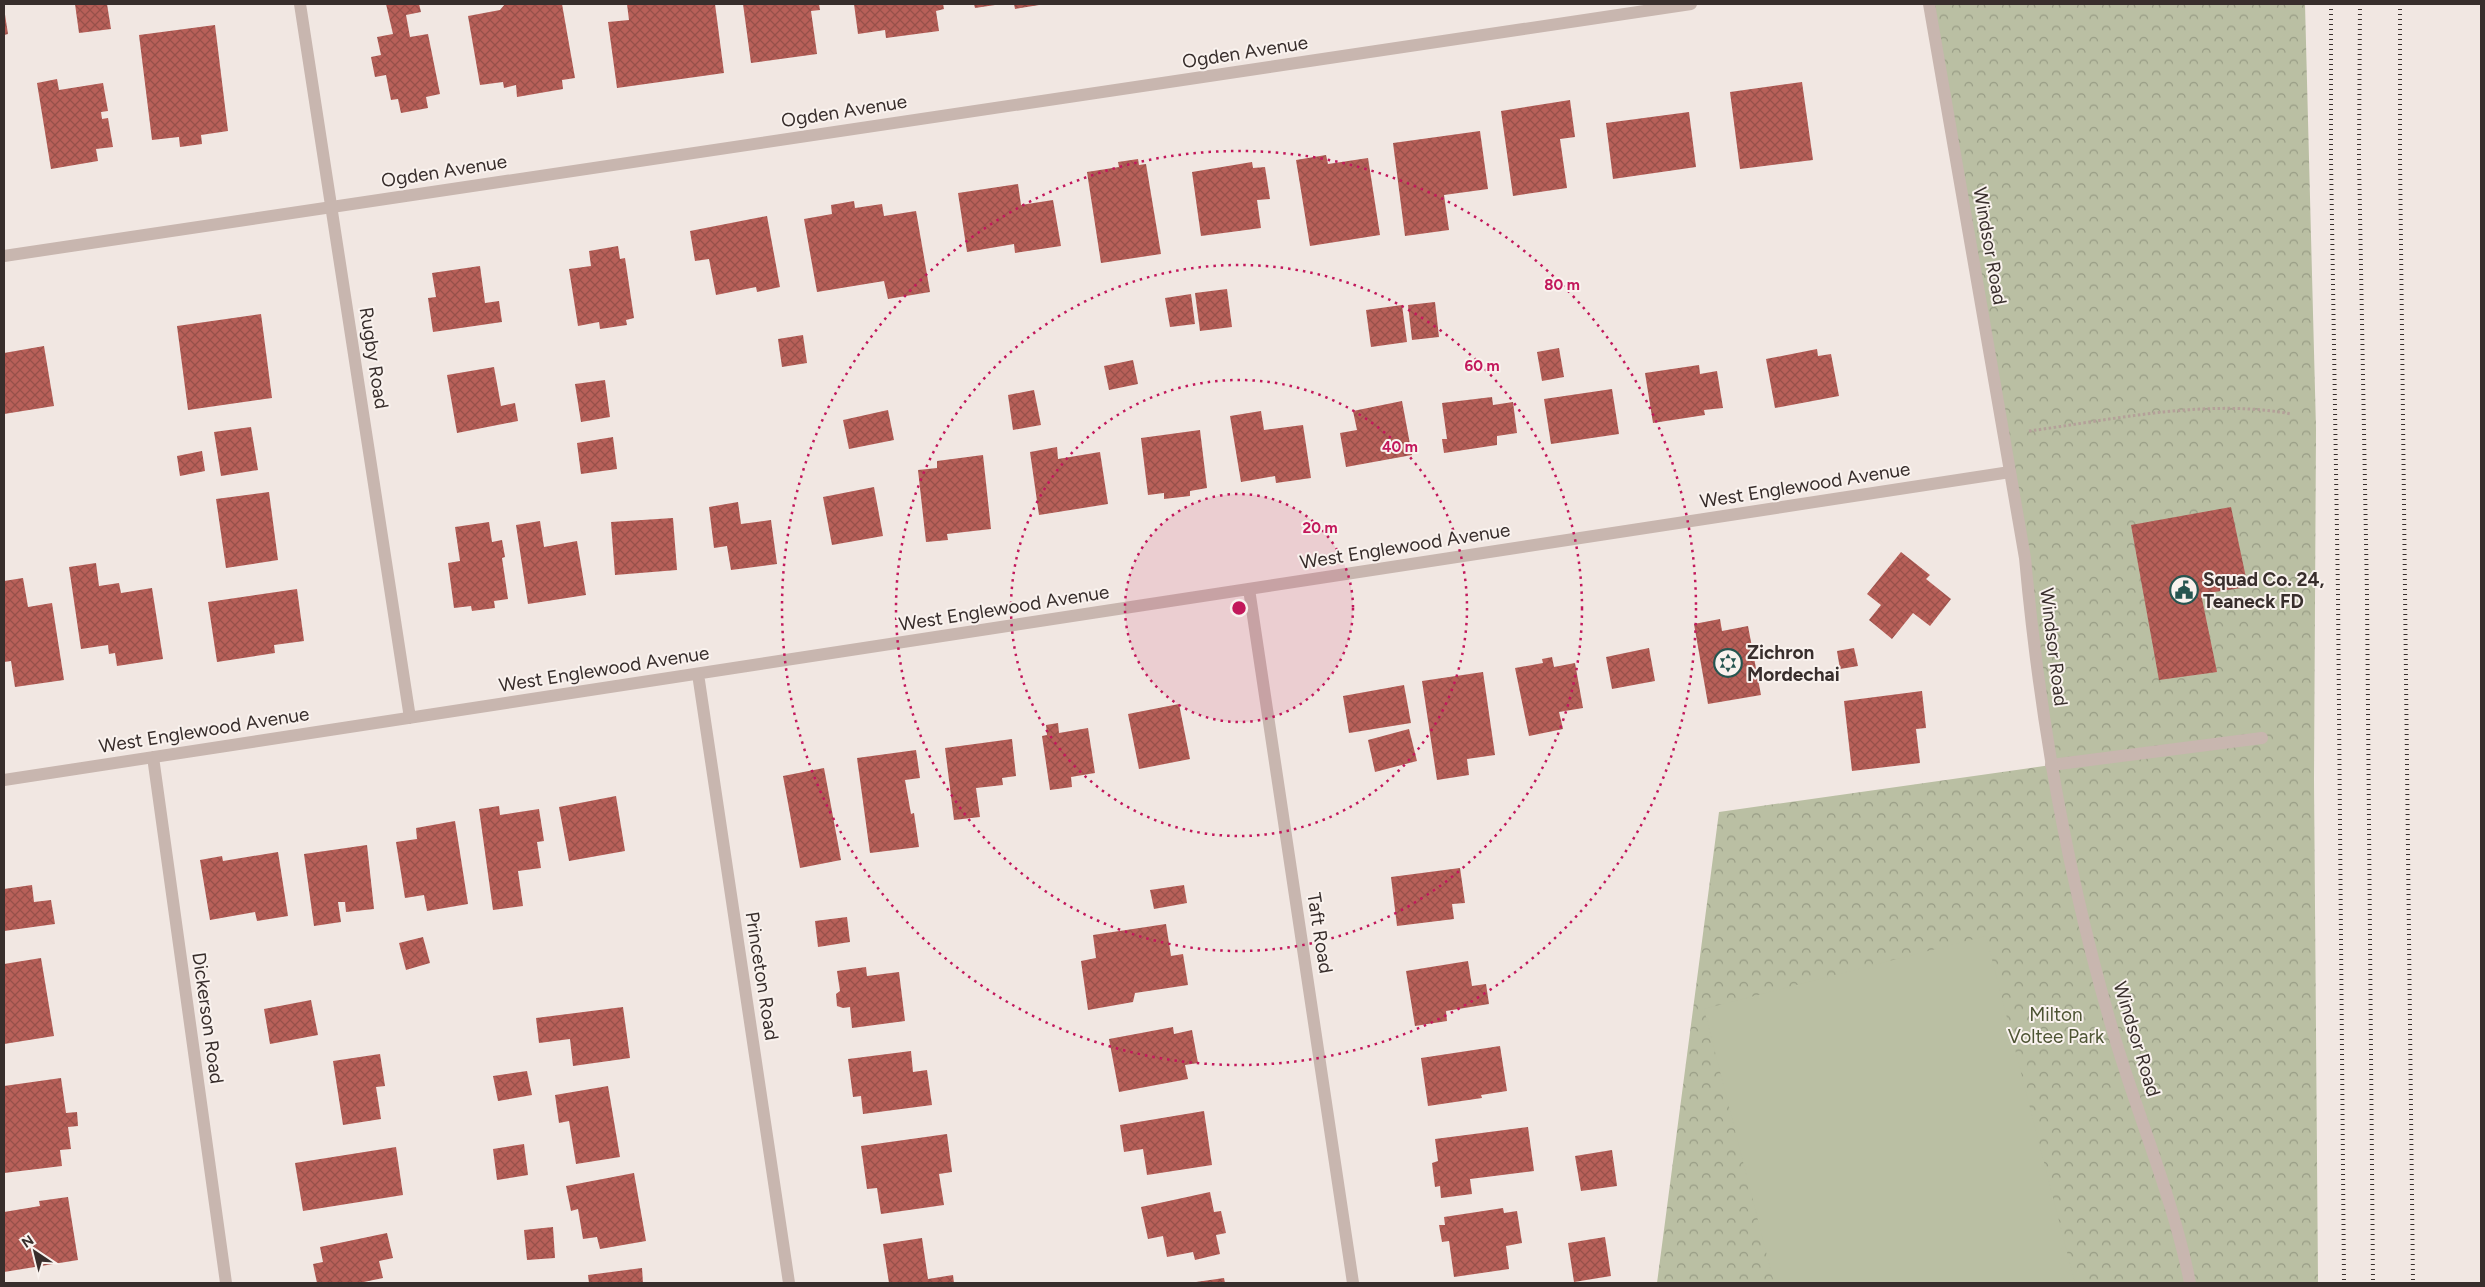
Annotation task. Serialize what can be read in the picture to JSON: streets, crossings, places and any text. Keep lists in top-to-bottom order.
{
  "streets": {
    "street": [
      "Ogden Avenue",
      "Windsor Road",
      "Rugby Road",
      "West Englewood Avenue",
      "Taft Road",
      "Princeton Road",
      "Dickerson Road"
    ]
  },
  "crossings": [
    ["Ogden Avenue", "Rugby Road"],
    ["Windsor Road", "West Englewood Avenue"],
    ["Rugby Road", "West Englewood Avenue"],
    ["West Englewood Avenue", "Taft Road"],
    ["West Englewood Avenue", "Princeton Road"],
    ["West Englewood Avenue", "Dickerson Road"]
  ],
  "parks": ["Milton Voltee Park"],
  "places": {
    "public building": ["Squad Co. 24, Teaneck FD"],
    "synagogue": ["Zichron Mordechai"]
  },
  "north": "top left",
  "rings": [
    "80 m",
    "60 m",
    "40 m",
    "20 m"
  ]
}
